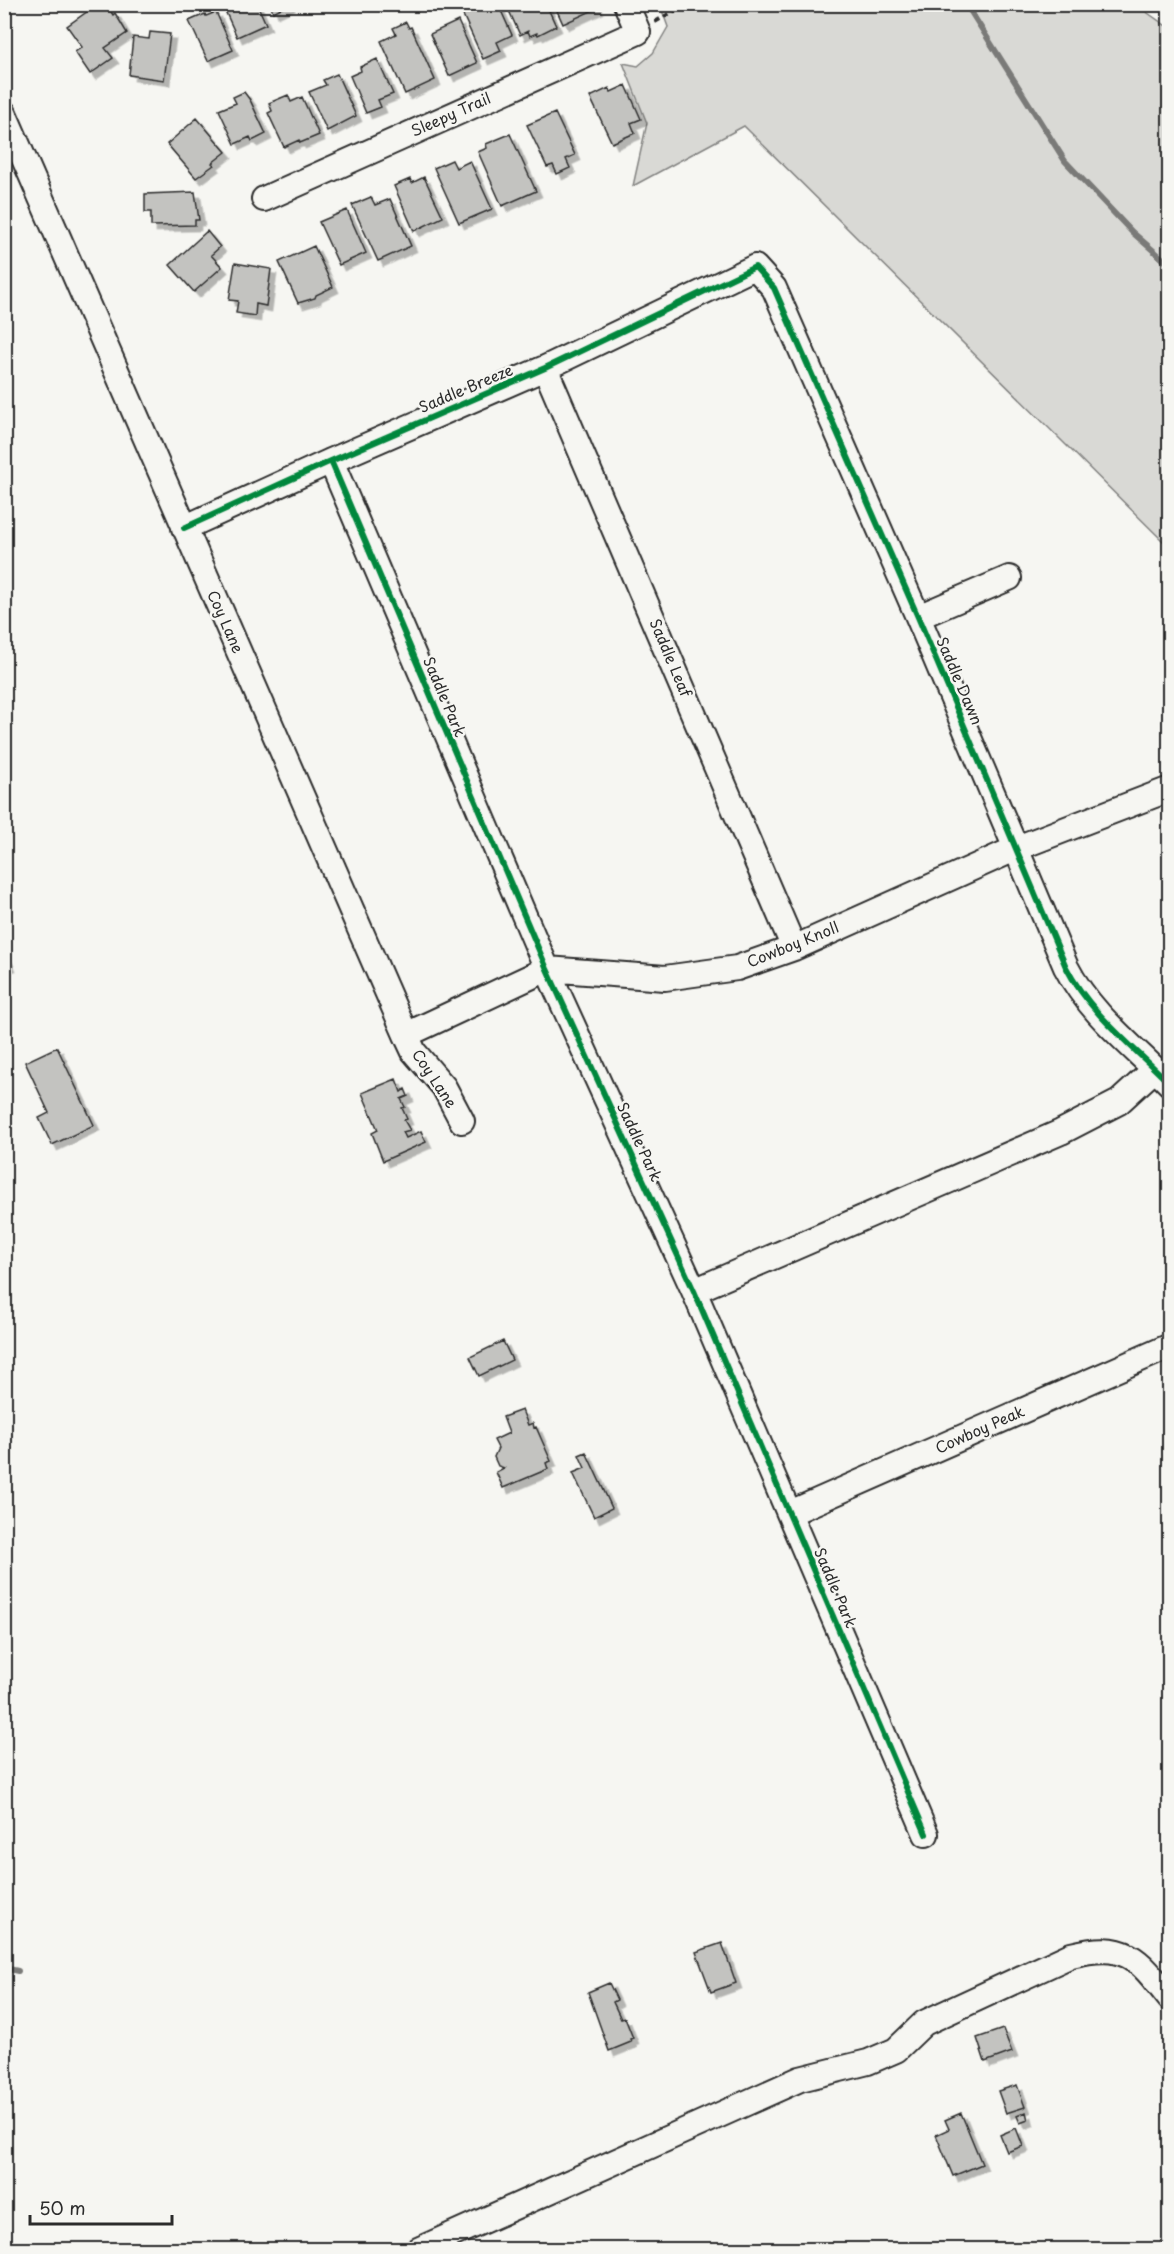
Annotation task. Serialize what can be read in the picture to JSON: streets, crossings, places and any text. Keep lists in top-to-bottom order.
{
  "streets": {
    "street": [
      "Sleepy Trail",
      "Saddle Breeze",
      "Coy Lane",
      "Saddle Leaf",
      "Saddle Dawn",
      "Saddle Park",
      "Cowboy Knoll",
      "Cowboy Peak"
    ]
  },
  "crossings": [
    ["Saddle Breeze", "Coy Lane"],
    ["Saddle Breeze", "Saddle Leaf"],
    ["Saddle Breeze", "Saddle Dawn"],
    ["Saddle Breeze", "Saddle Park"],
    ["Coy Lane", "Cowboy Knoll"],
    ["Saddle Leaf", "Cowboy Knoll"],
    ["Saddle Dawn", "Cowboy Knoll"],
    ["Saddle Park", "Cowboy Knoll"],
    ["Saddle Park", "Cowboy Peak"]
  ],
  "scale_bar": "50 m"
}
